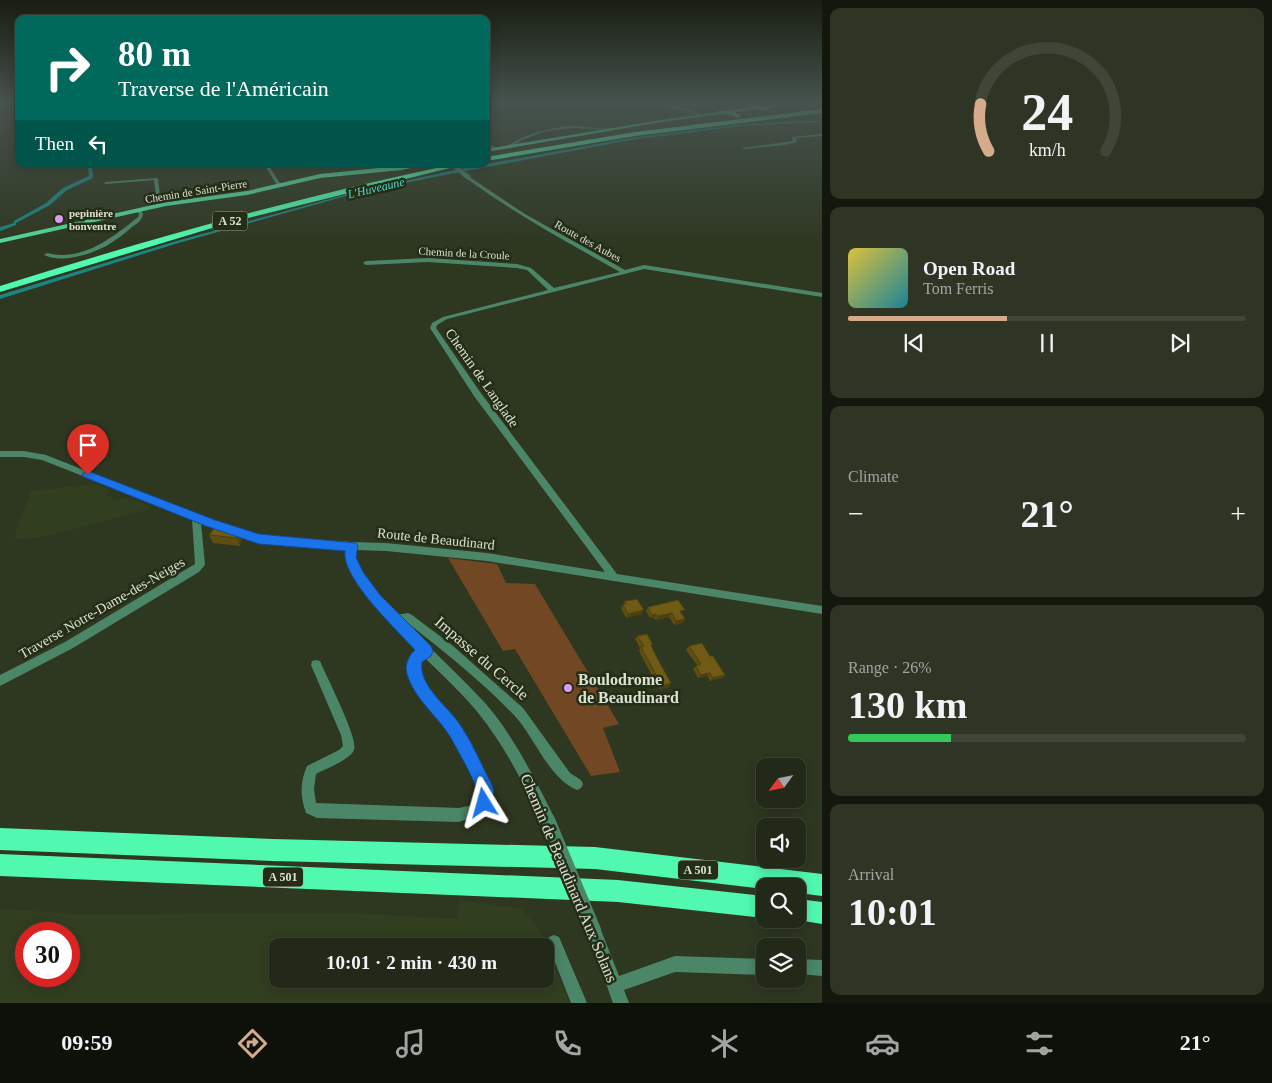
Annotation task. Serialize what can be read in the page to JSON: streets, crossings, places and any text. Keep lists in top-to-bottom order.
{
  "streets": {
    "highway": ["A 52", "A 501"],
    "main road": ["Chemin de Saint-Pierre"],
    "street": [
      "Route des Aubes",
      "Chemin de la Croule",
      "Chemin de Langlade",
      "Route de Beaudinard",
      "Traverse Notre-Dame-des-Neiges",
      "Impasse du Cercle",
      "Chemin de Beaudinard Aux Solans"
    ]
  },
  "crossings": [
    ["Route des Aubes", "Chemin de Langlade"],
    ["Chemin de la Croule", "Chemin de Langlade"],
    ["Chemin de Langlade", "Route de Beaudinard"],
    ["Route de Beaudinard", "Traverse Notre-Dame-des-Neiges"],
    ["Route de Beaudinard", "Chemin de Beaudinard Aux Solans"],
    ["Impasse du Cercle", "Chemin de Beaudinard Aux Solans"]
  ],
  "water": ["L'Huveaune"],
  "places": ["pepinière bonventre", "Boulodrome de Beaudinard"],
  "north": "bottom left",
  "page": {
    "turn": ["80 m", "Traverse de l'Américain"],
    "then": "Then",
    "song": ["Open Road", "Tom Ferris"],
    "tile": [
      "Climate",
      ["Range · 26%", "130 km"],
      ["Arrival", "10:01"]
    ],
    "heat": ["−", "21°", "+"],
    "limit": "30",
    "trip": "10:01 · 2 min · 430 m",
    "tabs": ["09:59", "21°"],
    "gauge": ["24", "km/h"]
  }
}
